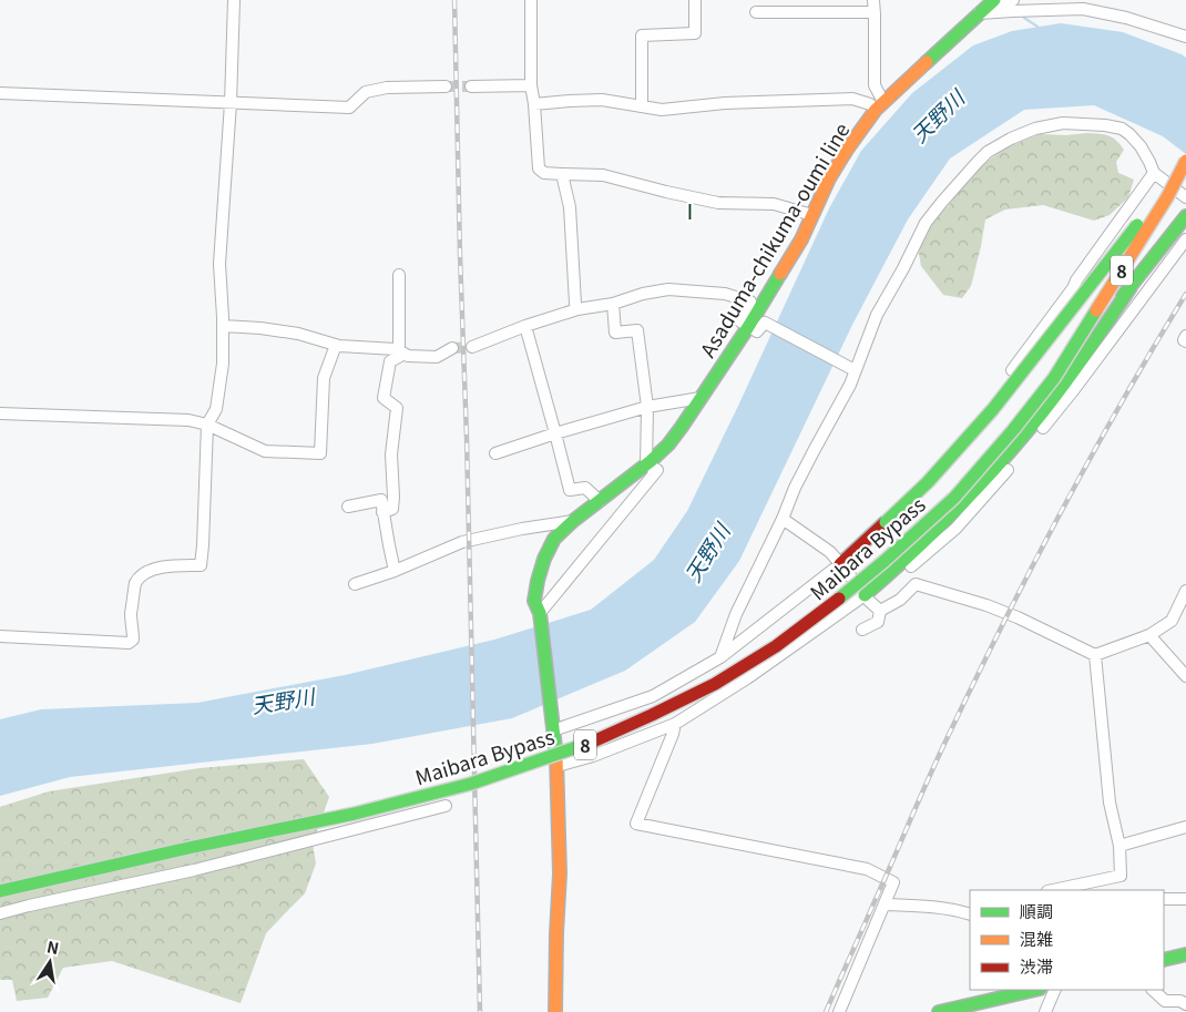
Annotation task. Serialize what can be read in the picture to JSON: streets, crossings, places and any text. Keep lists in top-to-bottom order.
{
  "streets": {
    "main road": ["Asaduma-chikuma-oumi line", "8", "Maibara Bypass"]
  },
  "districts": ["I"],
  "water": ["天野川"],
  "legend": ["順調", "混雑", "渋滞"],
  "north": "top"
}
